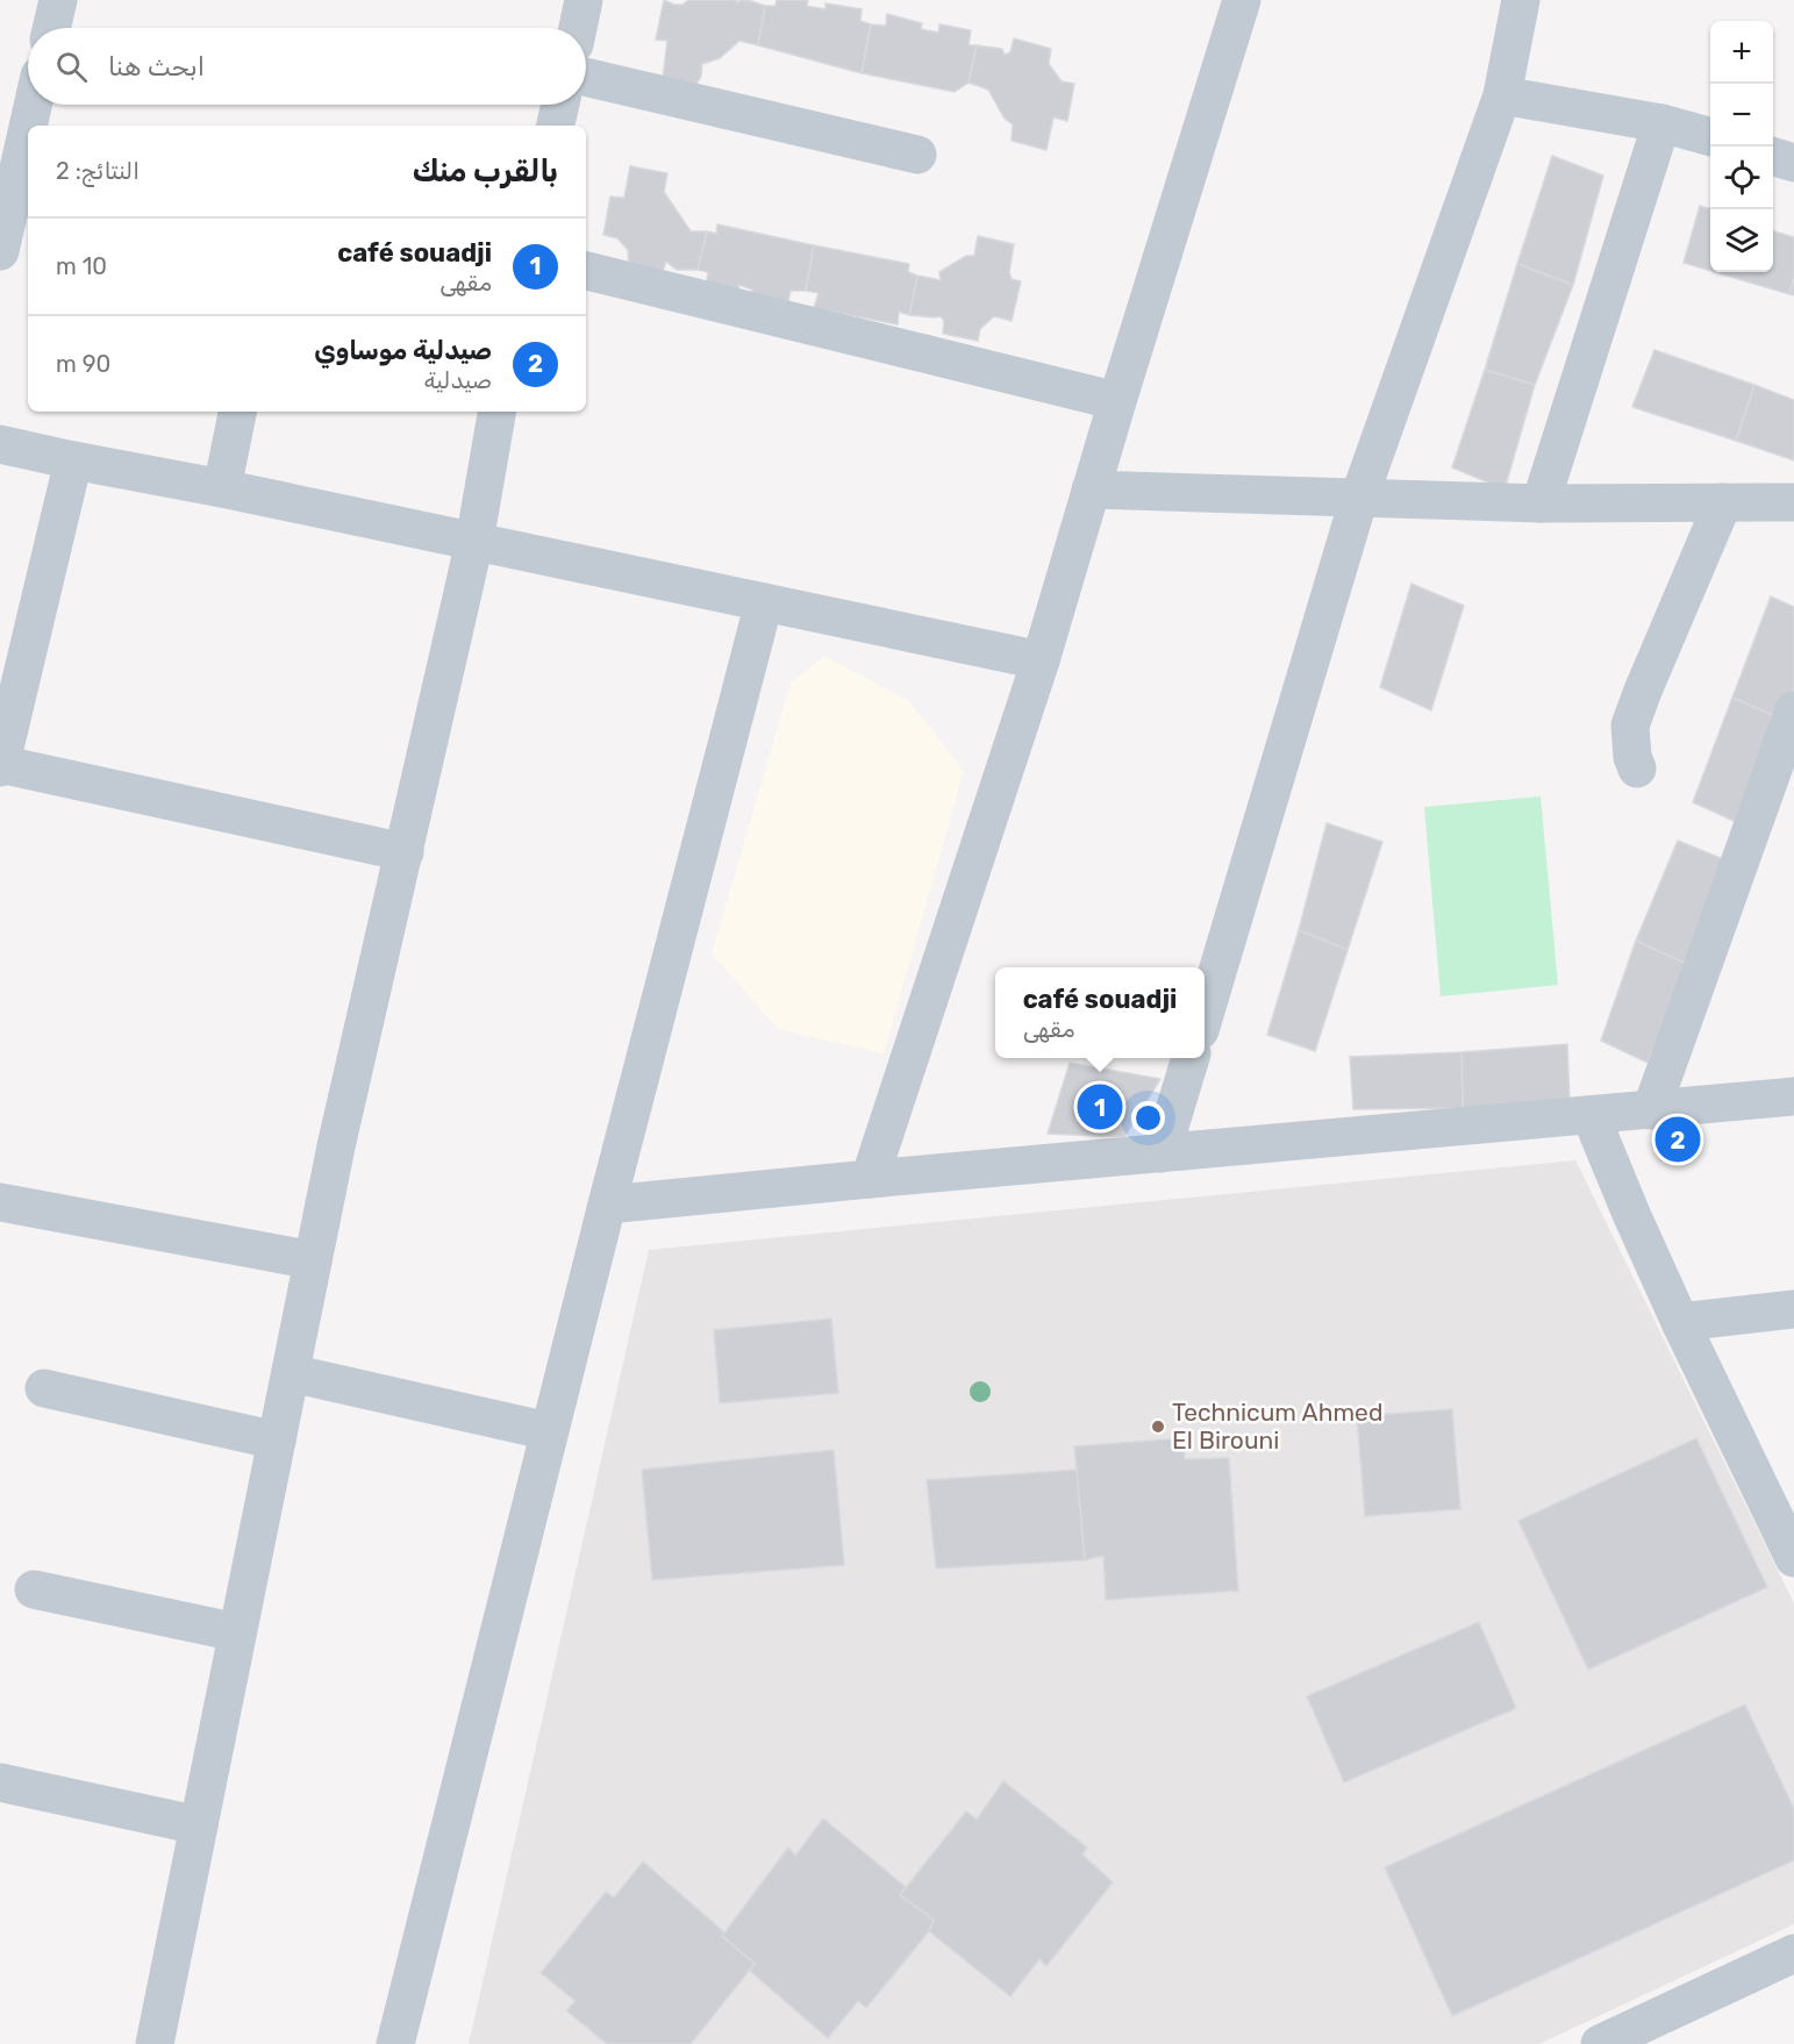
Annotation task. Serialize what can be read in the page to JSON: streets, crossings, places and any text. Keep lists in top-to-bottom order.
{
  "places": ["Technicum Ahmed El Birouni"],
  "page": {
    "map_buttons": ["+", "−"],
    "search": "ابحث هنا",
    "heading": ["بالقرب منك", "النتائج: 2"],
    "list": [
      {
        "mark": "1",
        "name": "café souadji",
        "note": "مقهى",
        "value": "10 m"
      },
      {
        "mark": "2",
        "name": "صيدلية موساوي",
        "note": "صيدلية",
        "value": "90 m"
      }
    ],
    "popup": ["café souadji", "مقهى"],
    "pins": ["1", "2"]
  }
}
